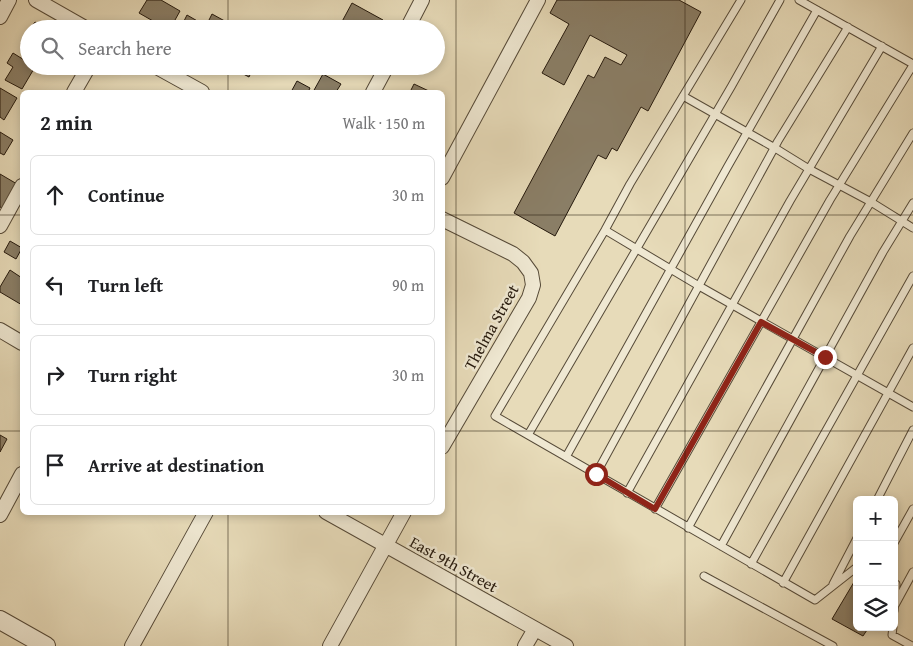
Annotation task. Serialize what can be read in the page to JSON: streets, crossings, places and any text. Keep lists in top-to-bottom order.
{
  "streets": {
    "street": ["Thelma Street", "East 9th Street"]
  },
  "page": {
    "search": "Search here",
    "heading": ["2 min", "Walk · 150 m"],
    "list": [
      ["Continue", "30 m"],
      ["Turn left", "90 m"],
      ["Turn right", "30 m"],
      "Arrive at destination"
    ],
    "map_buttons": ["+", "−"]
  }
}
